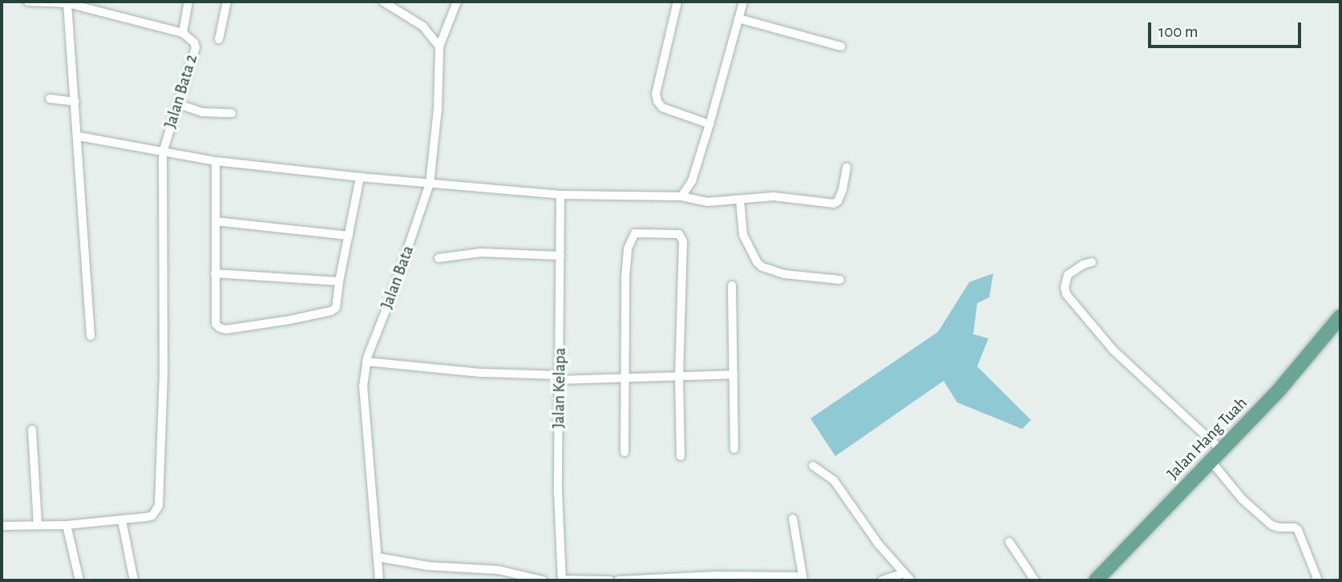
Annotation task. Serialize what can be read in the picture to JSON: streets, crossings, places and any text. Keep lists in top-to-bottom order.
{
  "streets": {
    "main road": ["Jalan Hang Tuah"],
    "street": ["Jalan Bata 2", "Jalan Bata", "Jalan Kelapa"]
  },
  "scale_bar": "100 m"
}
